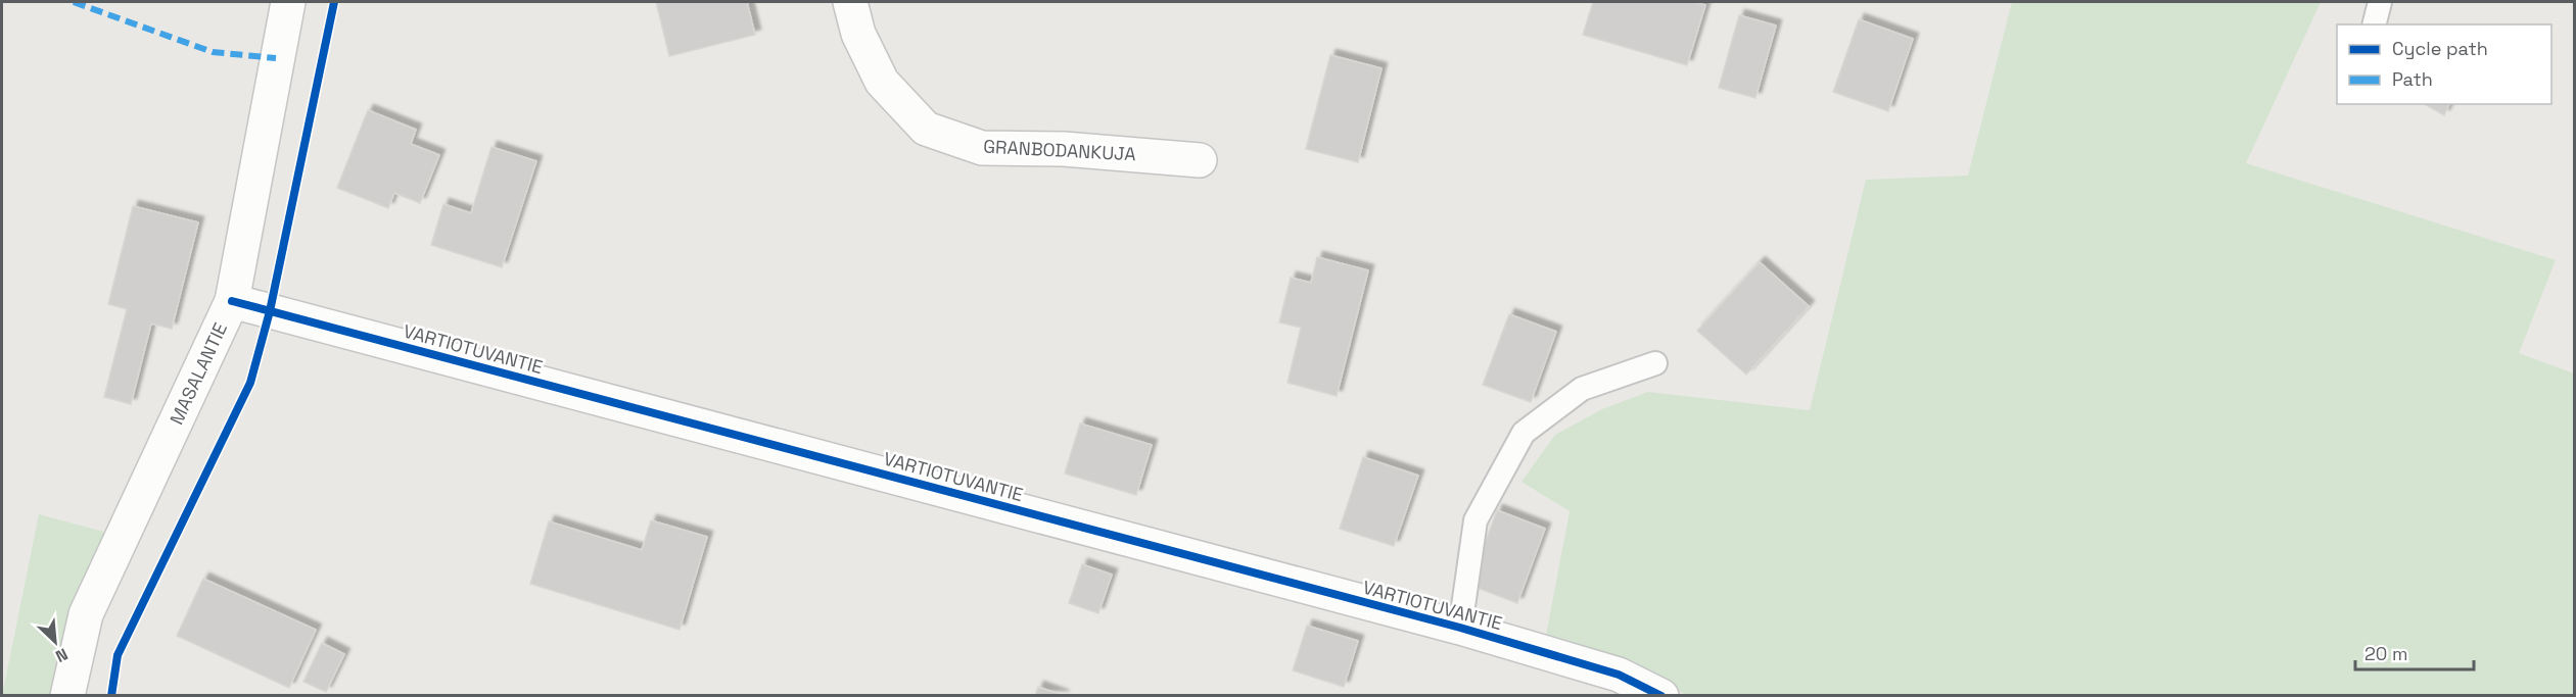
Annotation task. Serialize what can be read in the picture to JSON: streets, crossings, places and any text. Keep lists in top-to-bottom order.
{
  "streets": {
    "street": ["GRANBODANKUJA", "VARTIOTUVANTIE", "MASALANTIE"]
  },
  "crossings": [
    ["VARTIOTUVANTIE", "MASALANTIE"]
  ],
  "legend": ["Cycle path", "Path"],
  "scale_bar": "20 m",
  "north": "bottom right"
}
